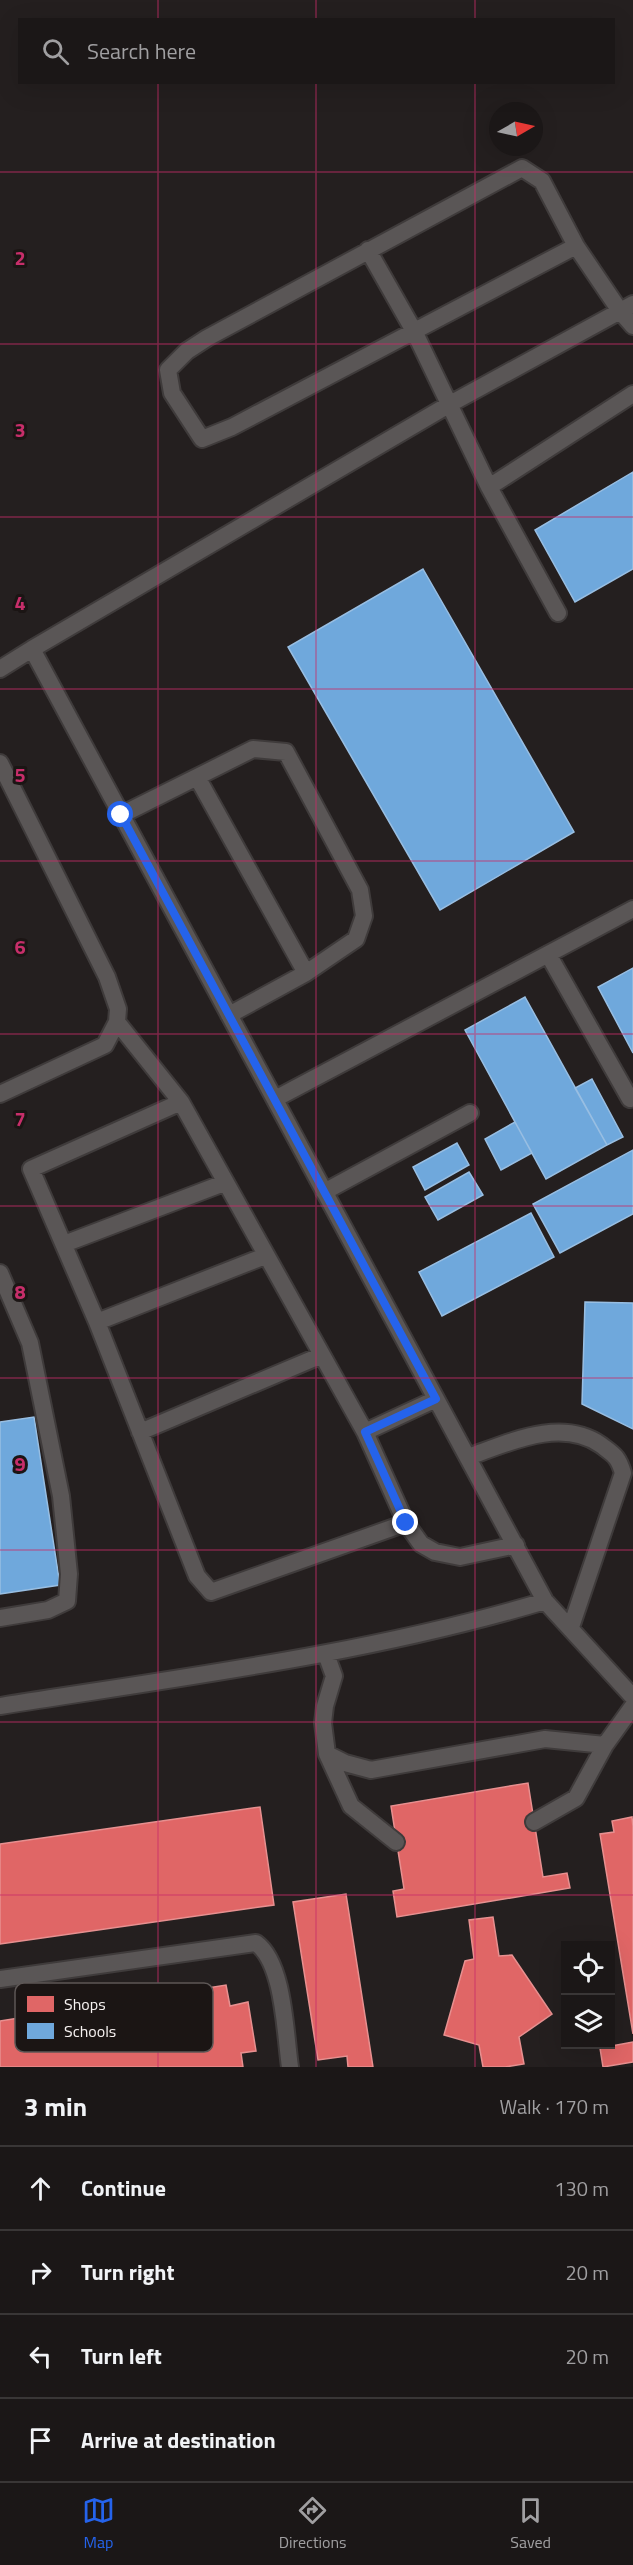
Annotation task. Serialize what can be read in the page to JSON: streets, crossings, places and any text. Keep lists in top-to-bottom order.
{
  "legend": ["Shops", "Schools"],
  "north": "right",
  "page": {
    "search": "Search here",
    "heading": ["3 min", "Walk · 170 m"],
    "list": [
      ["Continue", "130 m"],
      ["Turn right", "20 m"],
      ["Turn left", "20 m"],
      "Arrive at destination"
    ],
    "nav": ["Map", "Directions", "Saved"]
  },
  "grid": {
    "rows": [
      "2",
      "3",
      "4",
      "5",
      "6",
      "7",
      "8",
      "9"
    ]
  }
}
